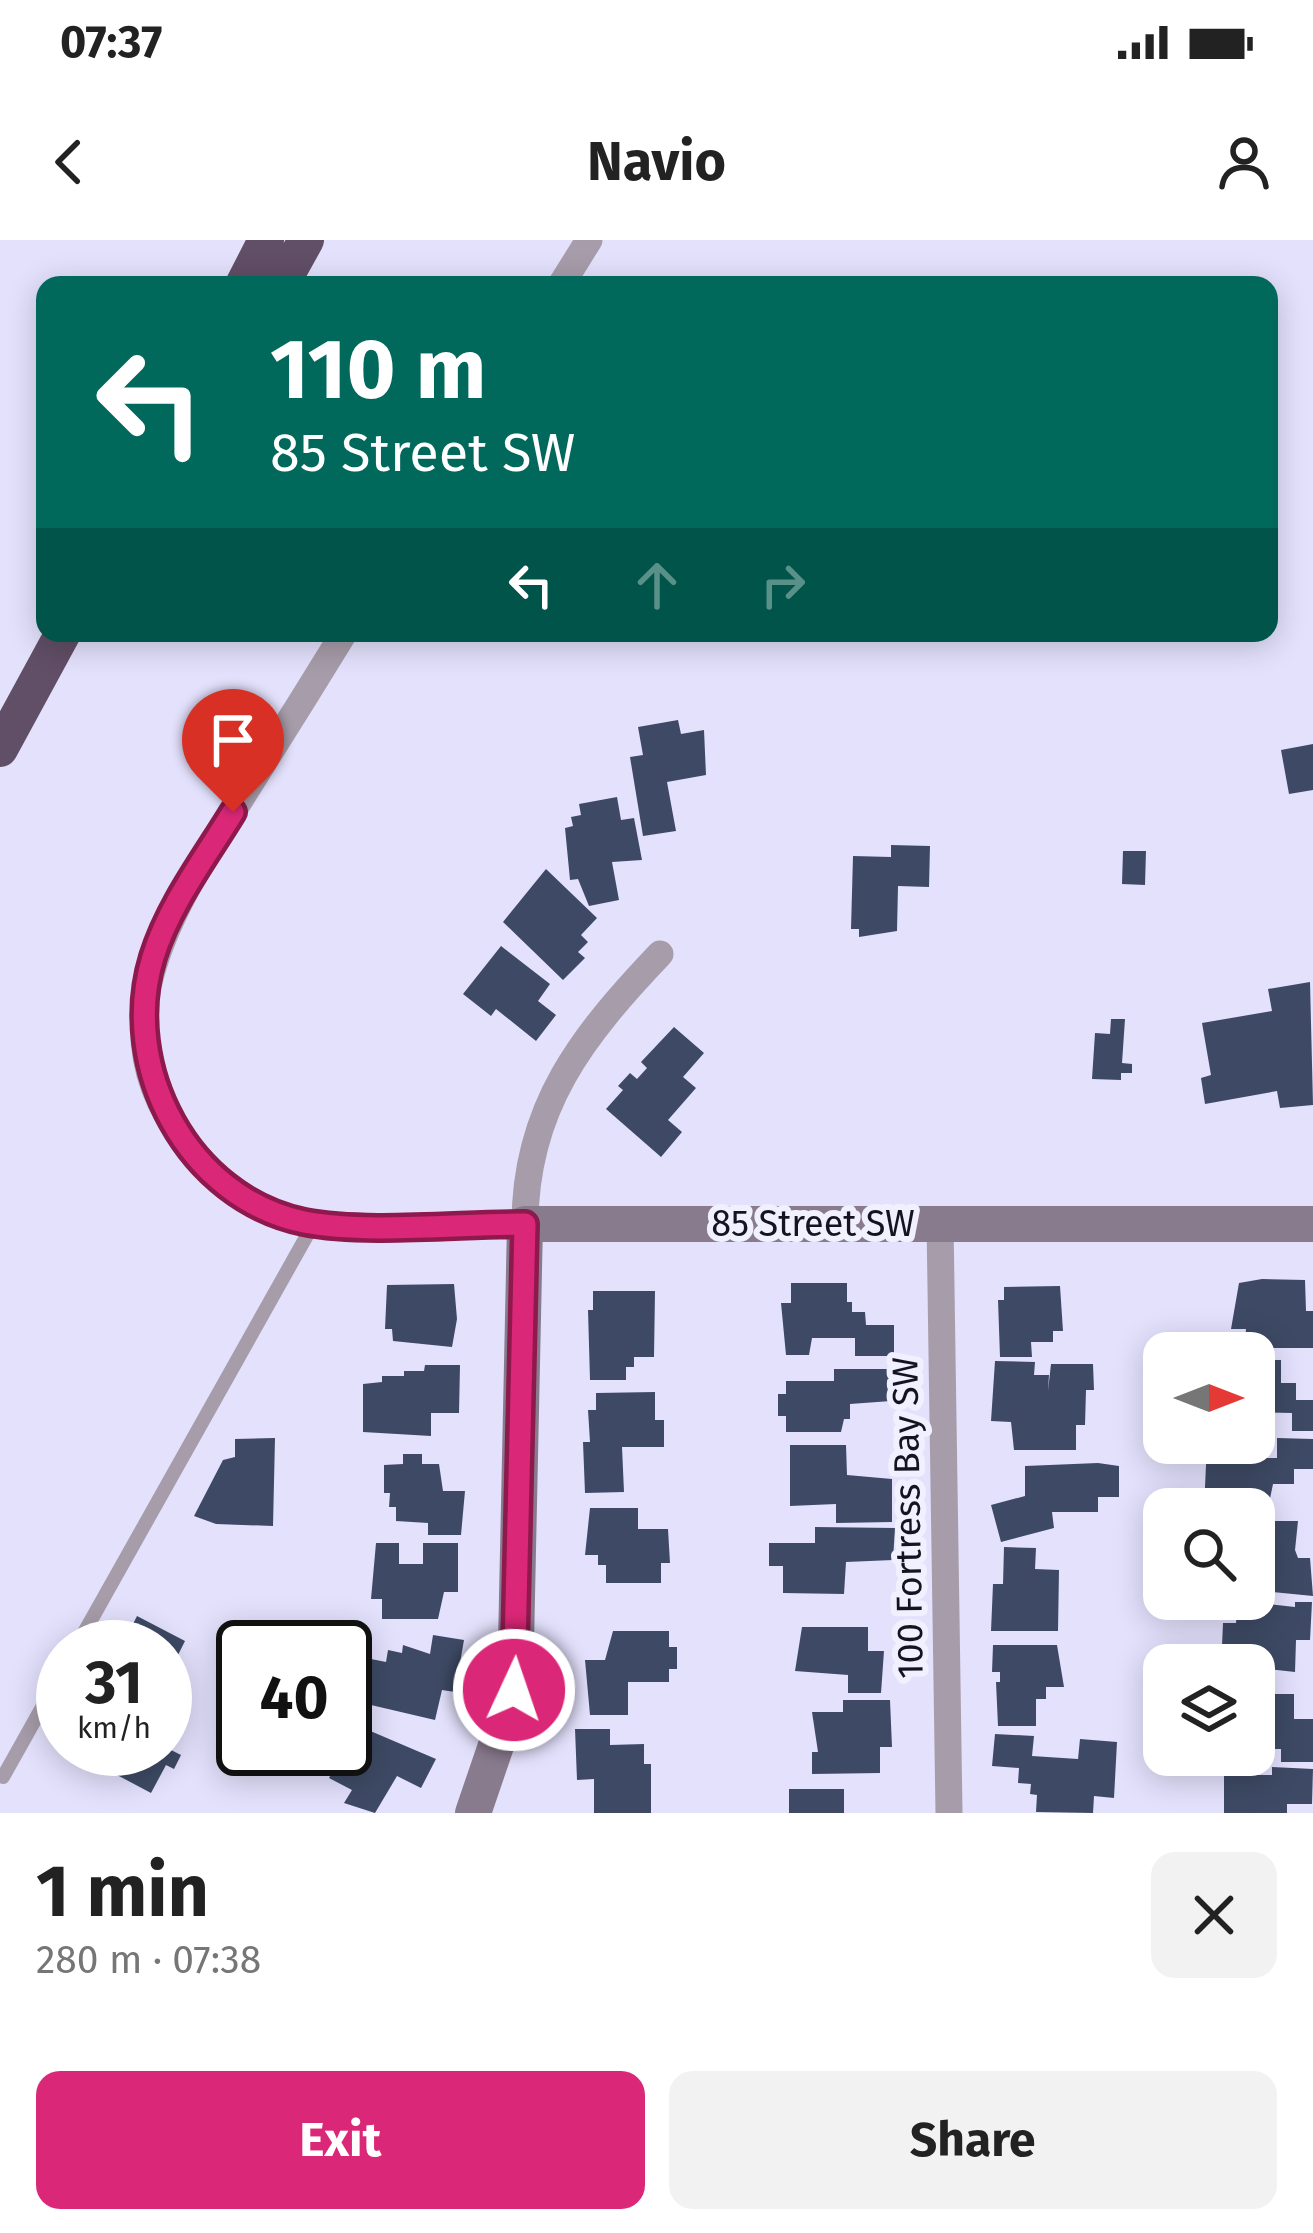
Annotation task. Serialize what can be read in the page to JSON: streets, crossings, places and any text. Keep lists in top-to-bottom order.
{
  "streets": {
    "street": ["85 Street SW", "100 Fortress Bay SW"]
  },
  "crossings": [
    ["85 Street SW", "100 Fortress Bay SW"]
  ],
  "north": "right",
  "page": {
    "status": "07:37",
    "header": "Navio",
    "turn": ["110 m", "85 Street SW"],
    "speed": "31 km/h",
    "limit": "40",
    "heading": ["1 min", "280 m · 07:38"],
    "buttons": ["Exit", "Share"]
  }
}
